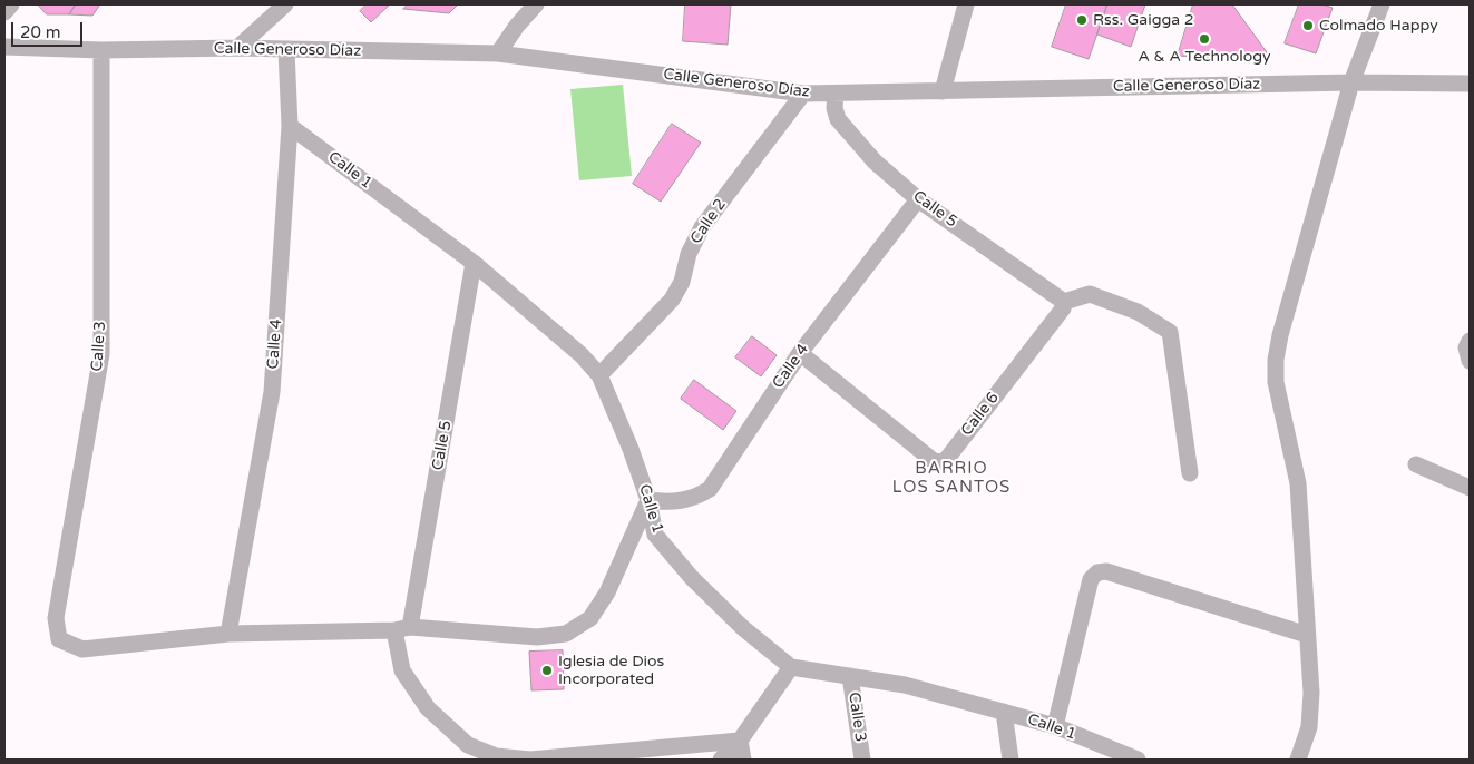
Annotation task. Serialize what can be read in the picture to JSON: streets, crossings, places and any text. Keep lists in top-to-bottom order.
{
  "streets": {
    "street": [
      "Calle Generoso Díaz",
      "Calle 1",
      "Calle 5",
      "Calle 2",
      "Calle 4",
      "Calle 3",
      "Calle 6"
    ]
  },
  "crossings": [
    ["Calle Generoso Díaz", "Calle 5"],
    ["Calle Generoso Díaz", "Calle 2"],
    ["Calle Generoso Díaz", "Calle 4"],
    ["Calle Generoso Díaz", "Calle 3"],
    ["Calle 1", "Calle 5"],
    ["Calle 1", "Calle 2"],
    ["Calle 1", "Calle 4"],
    ["Calle 1", "Calle 3"],
    ["Calle 5", "Calle 4"],
    ["Calle 5", "Calle 6"],
    ["Calle 4", "Calle 3"],
    ["Calle 4", "Calle 6"]
  ],
  "districts": ["BARRIO LOS SANTOS"],
  "places": [
    "Rss. Gaigga 2",
    "Colmado Happy",
    "A & A Technology",
    "Iglesia de Dios Incorporated"
  ],
  "scale_bar": "20 m"
}
